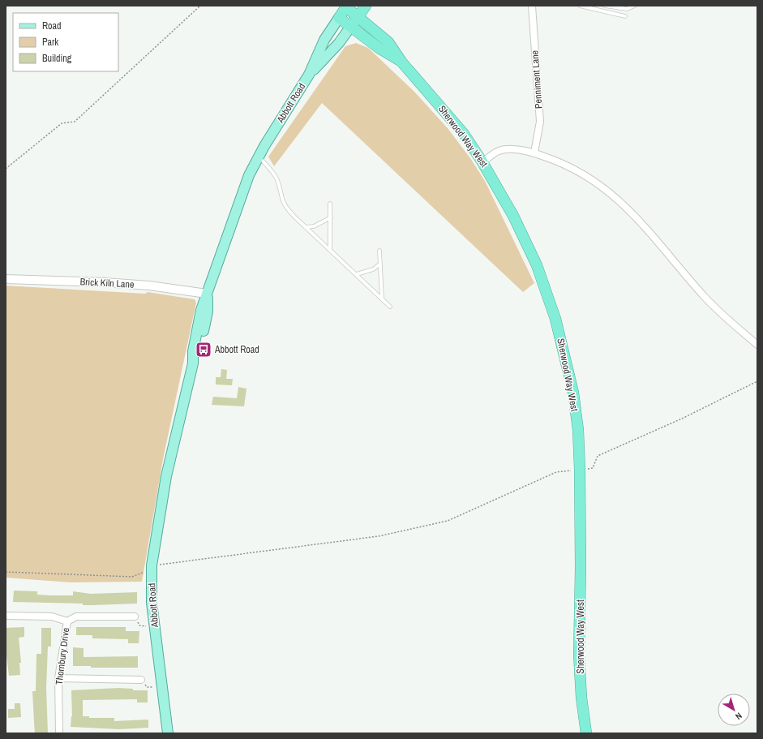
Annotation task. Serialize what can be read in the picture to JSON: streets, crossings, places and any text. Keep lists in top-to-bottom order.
{
  "streets": {
    "highway": ["Abbott Road", "Sherwood Way West"],
    "street": ["Penniment Lane", "Brick Kiln Lane", "Thornbury Drive"]
  },
  "crossings": [
    ["Abbott Road", "Sherwood Way West"],
    ["Abbott Road", "Brick Kiln Lane"]
  ],
  "places": {
    "bus stop": ["Abbott Road"]
  },
  "legend": ["Road", "Park", "Building"],
  "north": "bottom right"
}
